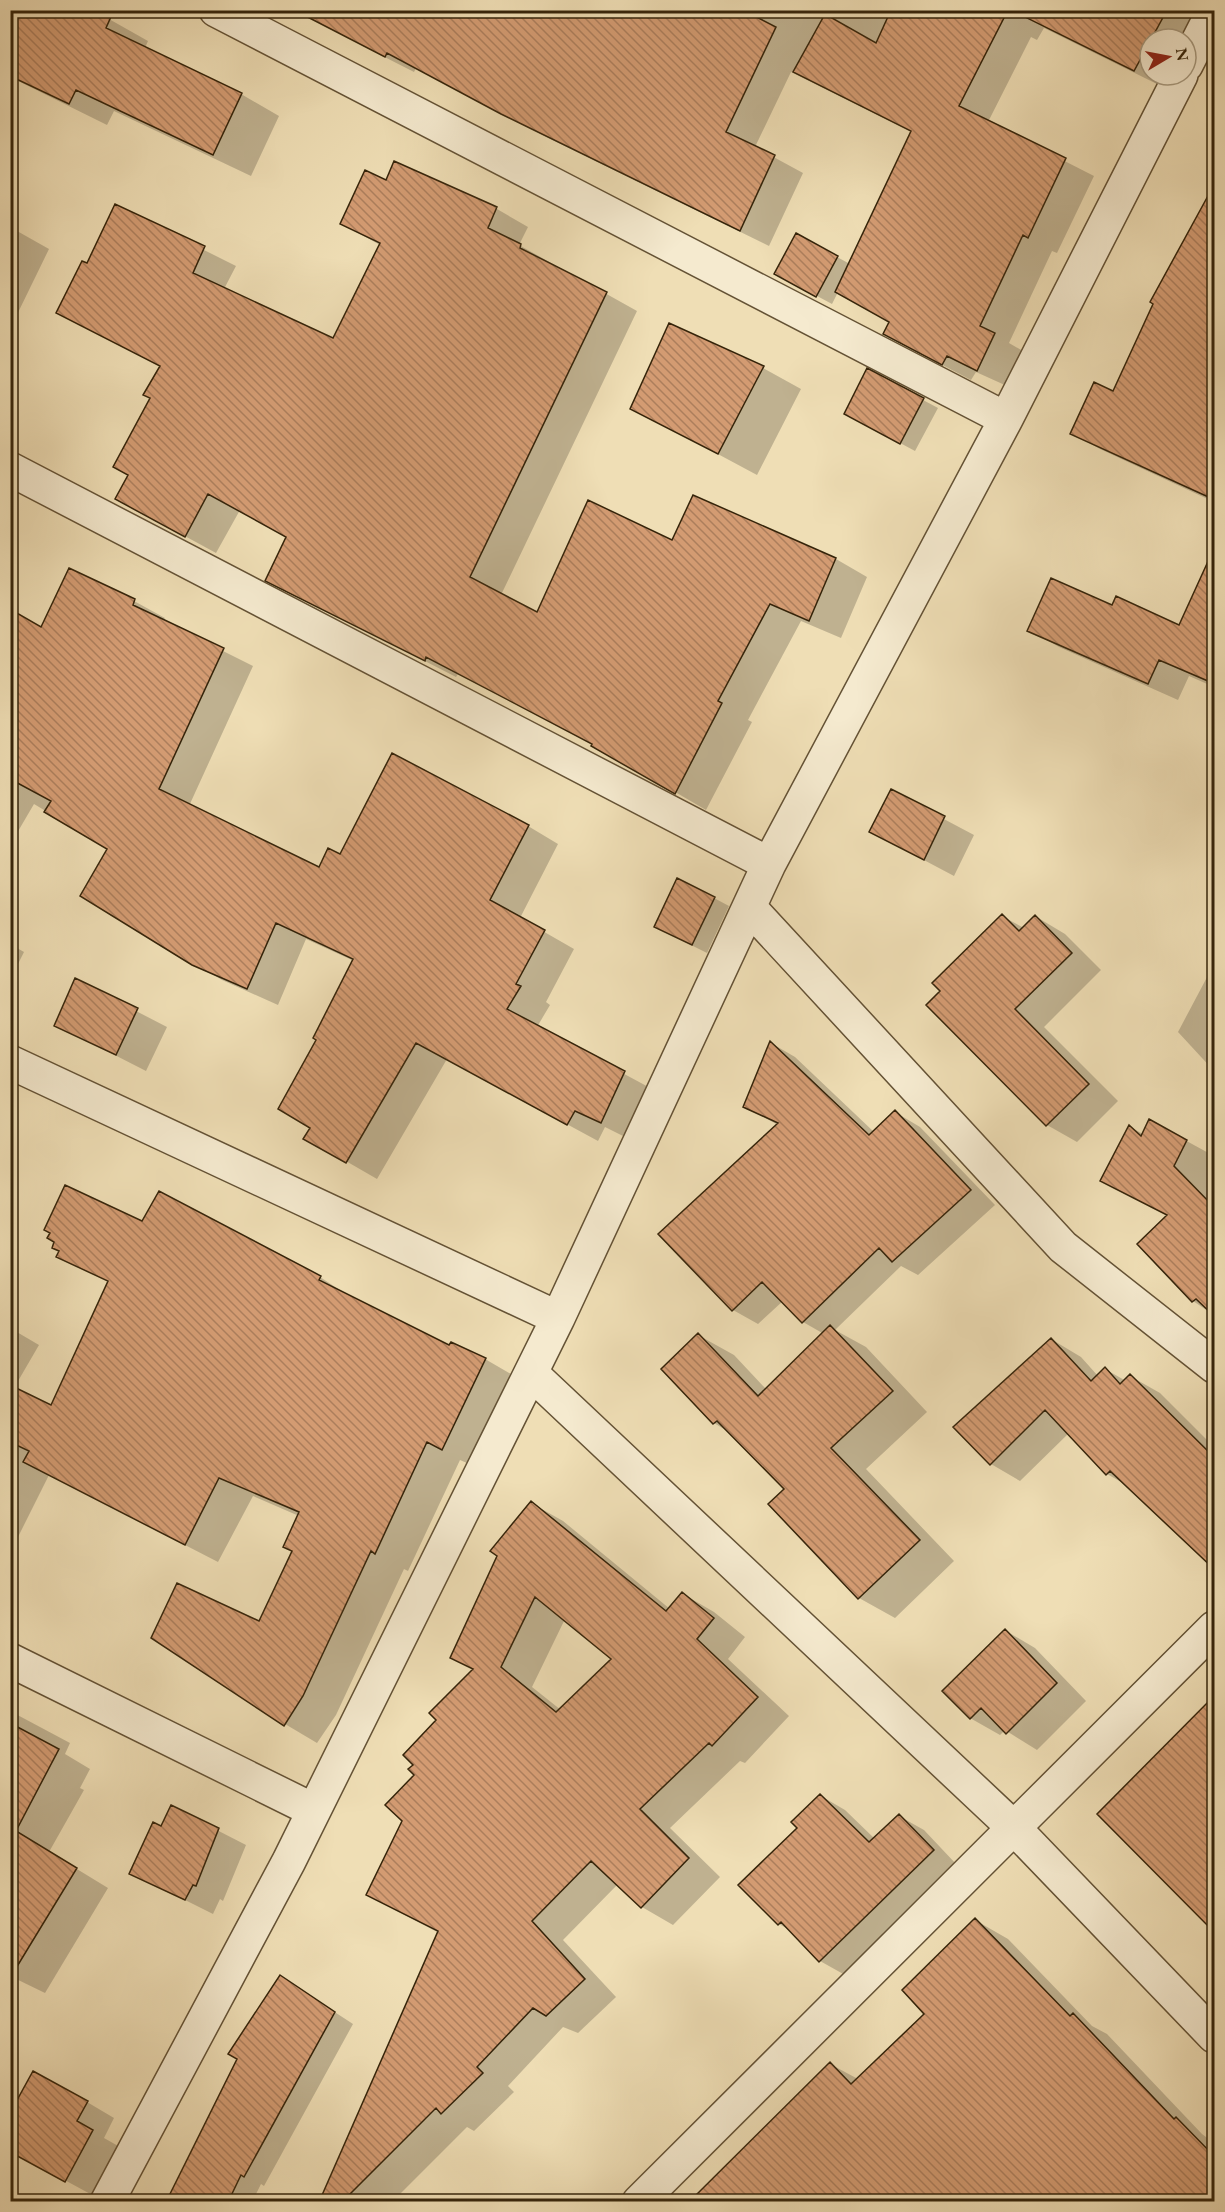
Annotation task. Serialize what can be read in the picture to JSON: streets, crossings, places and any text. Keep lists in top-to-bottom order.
{
  "north": "right"
}
